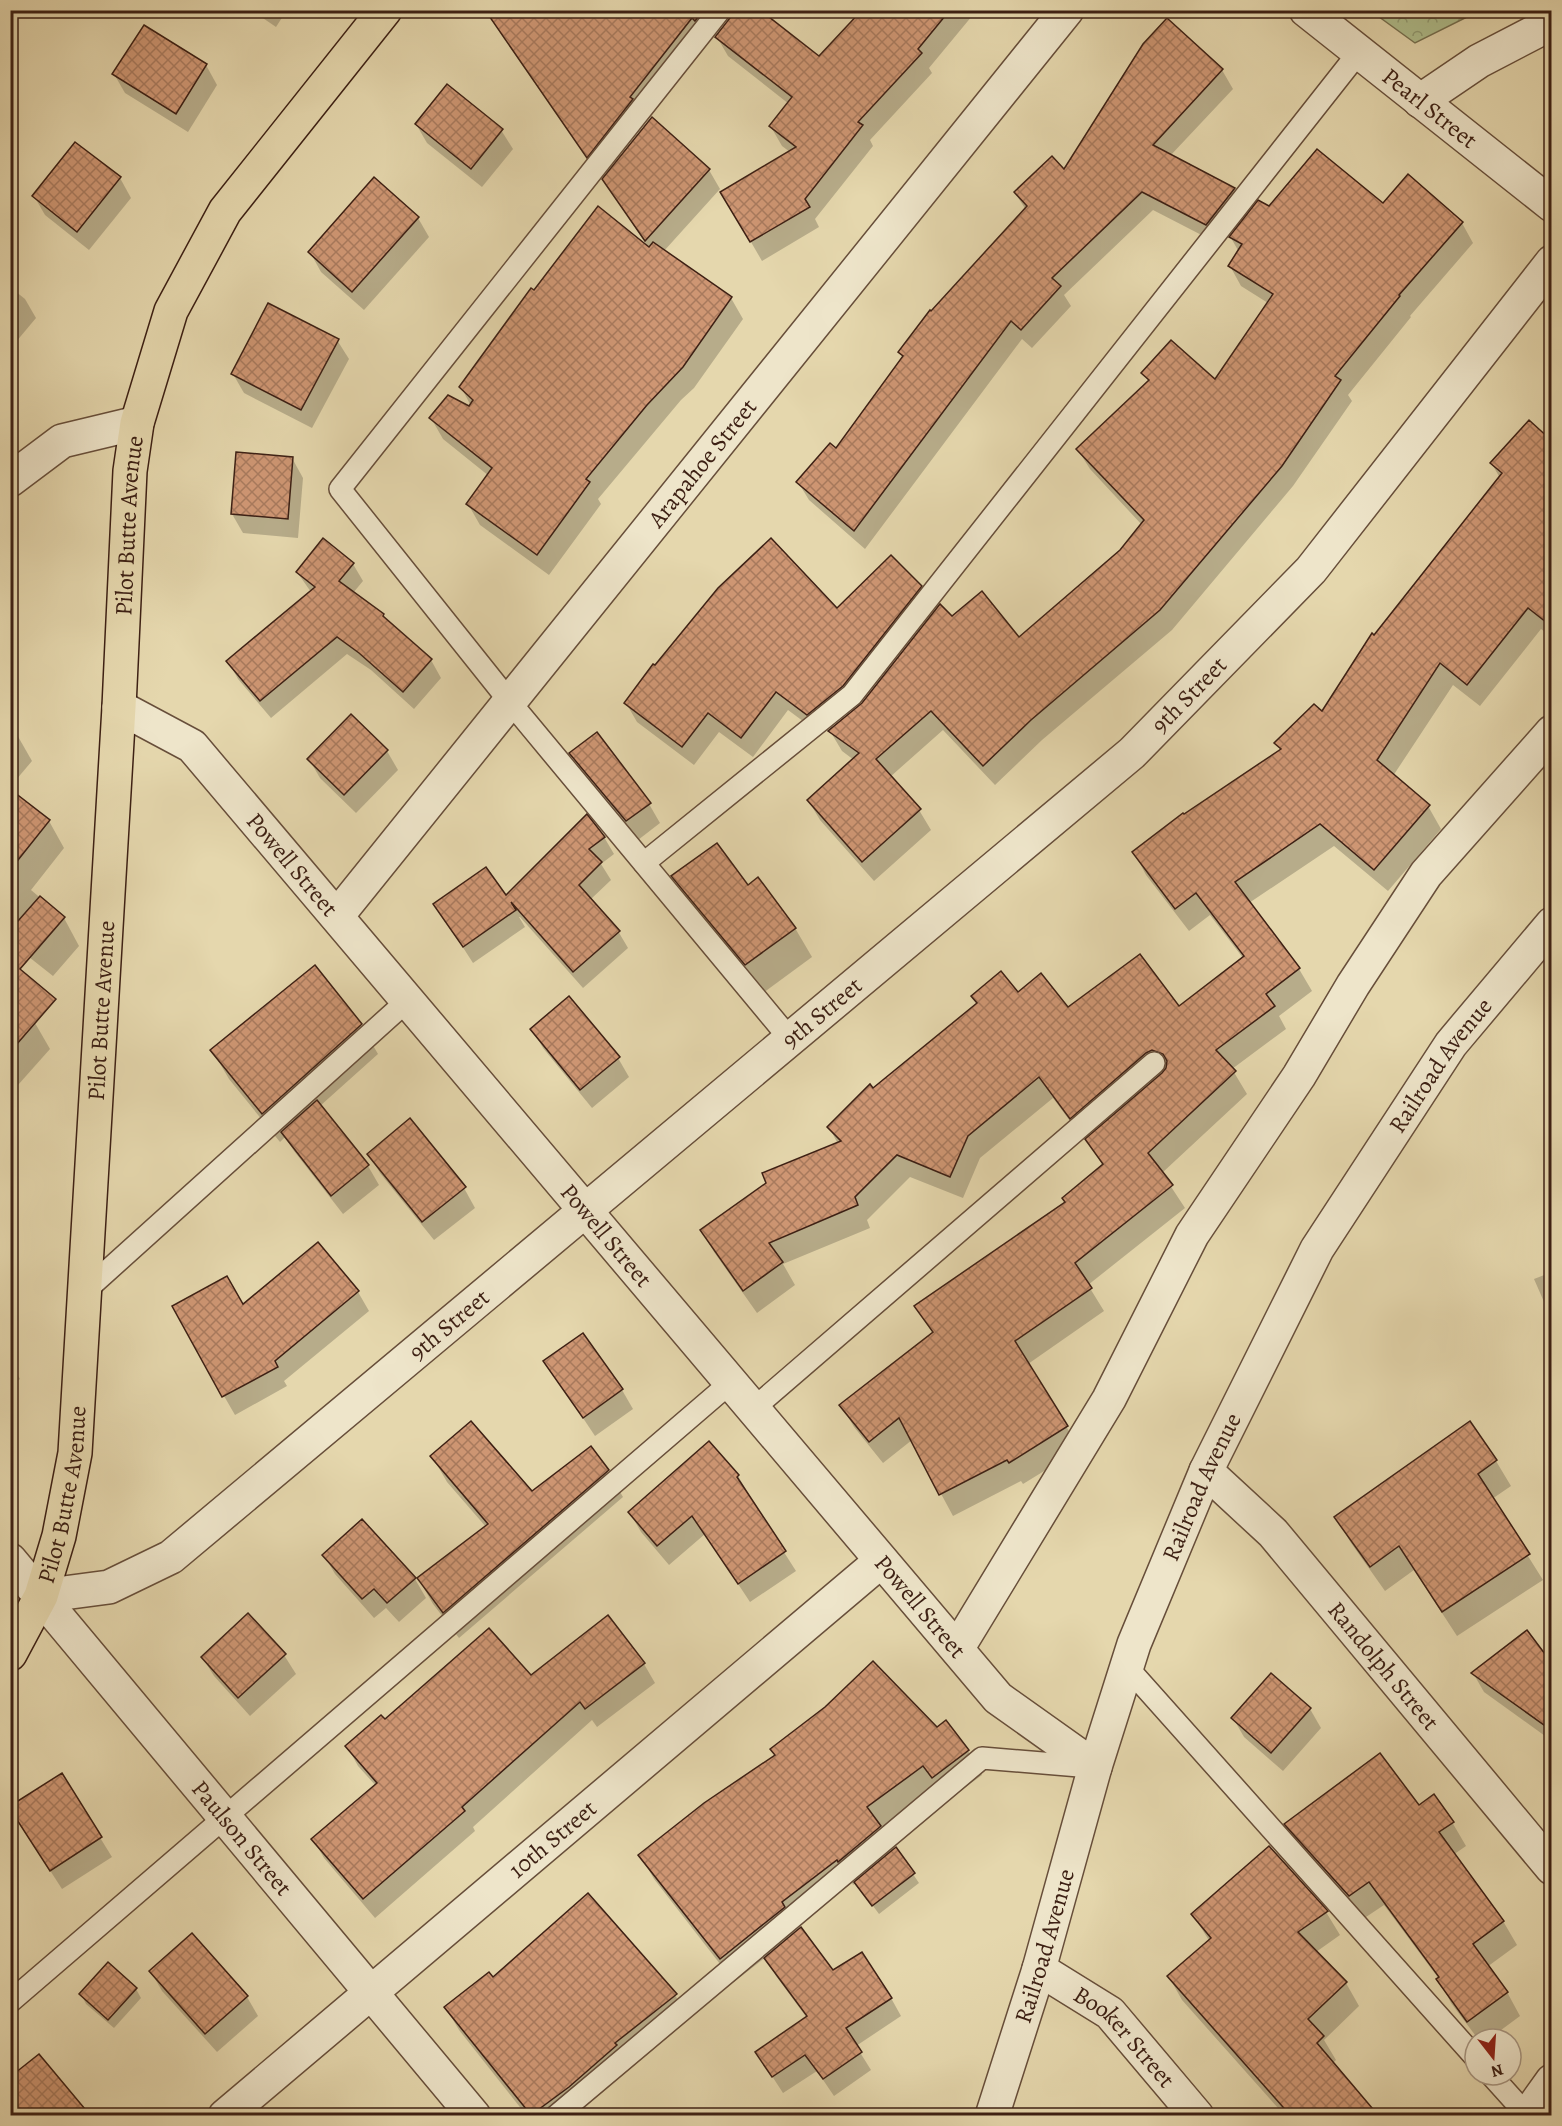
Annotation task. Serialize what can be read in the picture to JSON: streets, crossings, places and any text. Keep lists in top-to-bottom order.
{
  "streets": {
    "main road": ["Pilot Butte Avenue"],
    "street": [
      "Pearl Street",
      "Arapahoe Street",
      "9th Street",
      "Powell Street",
      "Railroad Avenue",
      "Randolph Street",
      "Paulson Street",
      "10th Street",
      "Booker Street"
    ]
  },
  "crossings": [
    ["Arapahoe Street", "Powell Street"],
    ["Pilot Butte Avenue", "9th Street"],
    ["Pilot Butte Avenue", "Powell Street"],
    ["Pilot Butte Avenue", "Paulson Street"],
    ["9th Street", "Powell Street"],
    ["9th Street", "Paulson Street"],
    ["Powell Street", "Railroad Avenue"],
    ["Powell Street", "10th Street"],
    ["Railroad Avenue", "Randolph Street"],
    ["Railroad Avenue", "Booker Street"],
    ["Paulson Street", "10th Street"]
  ],
  "north": "bottom"
}
